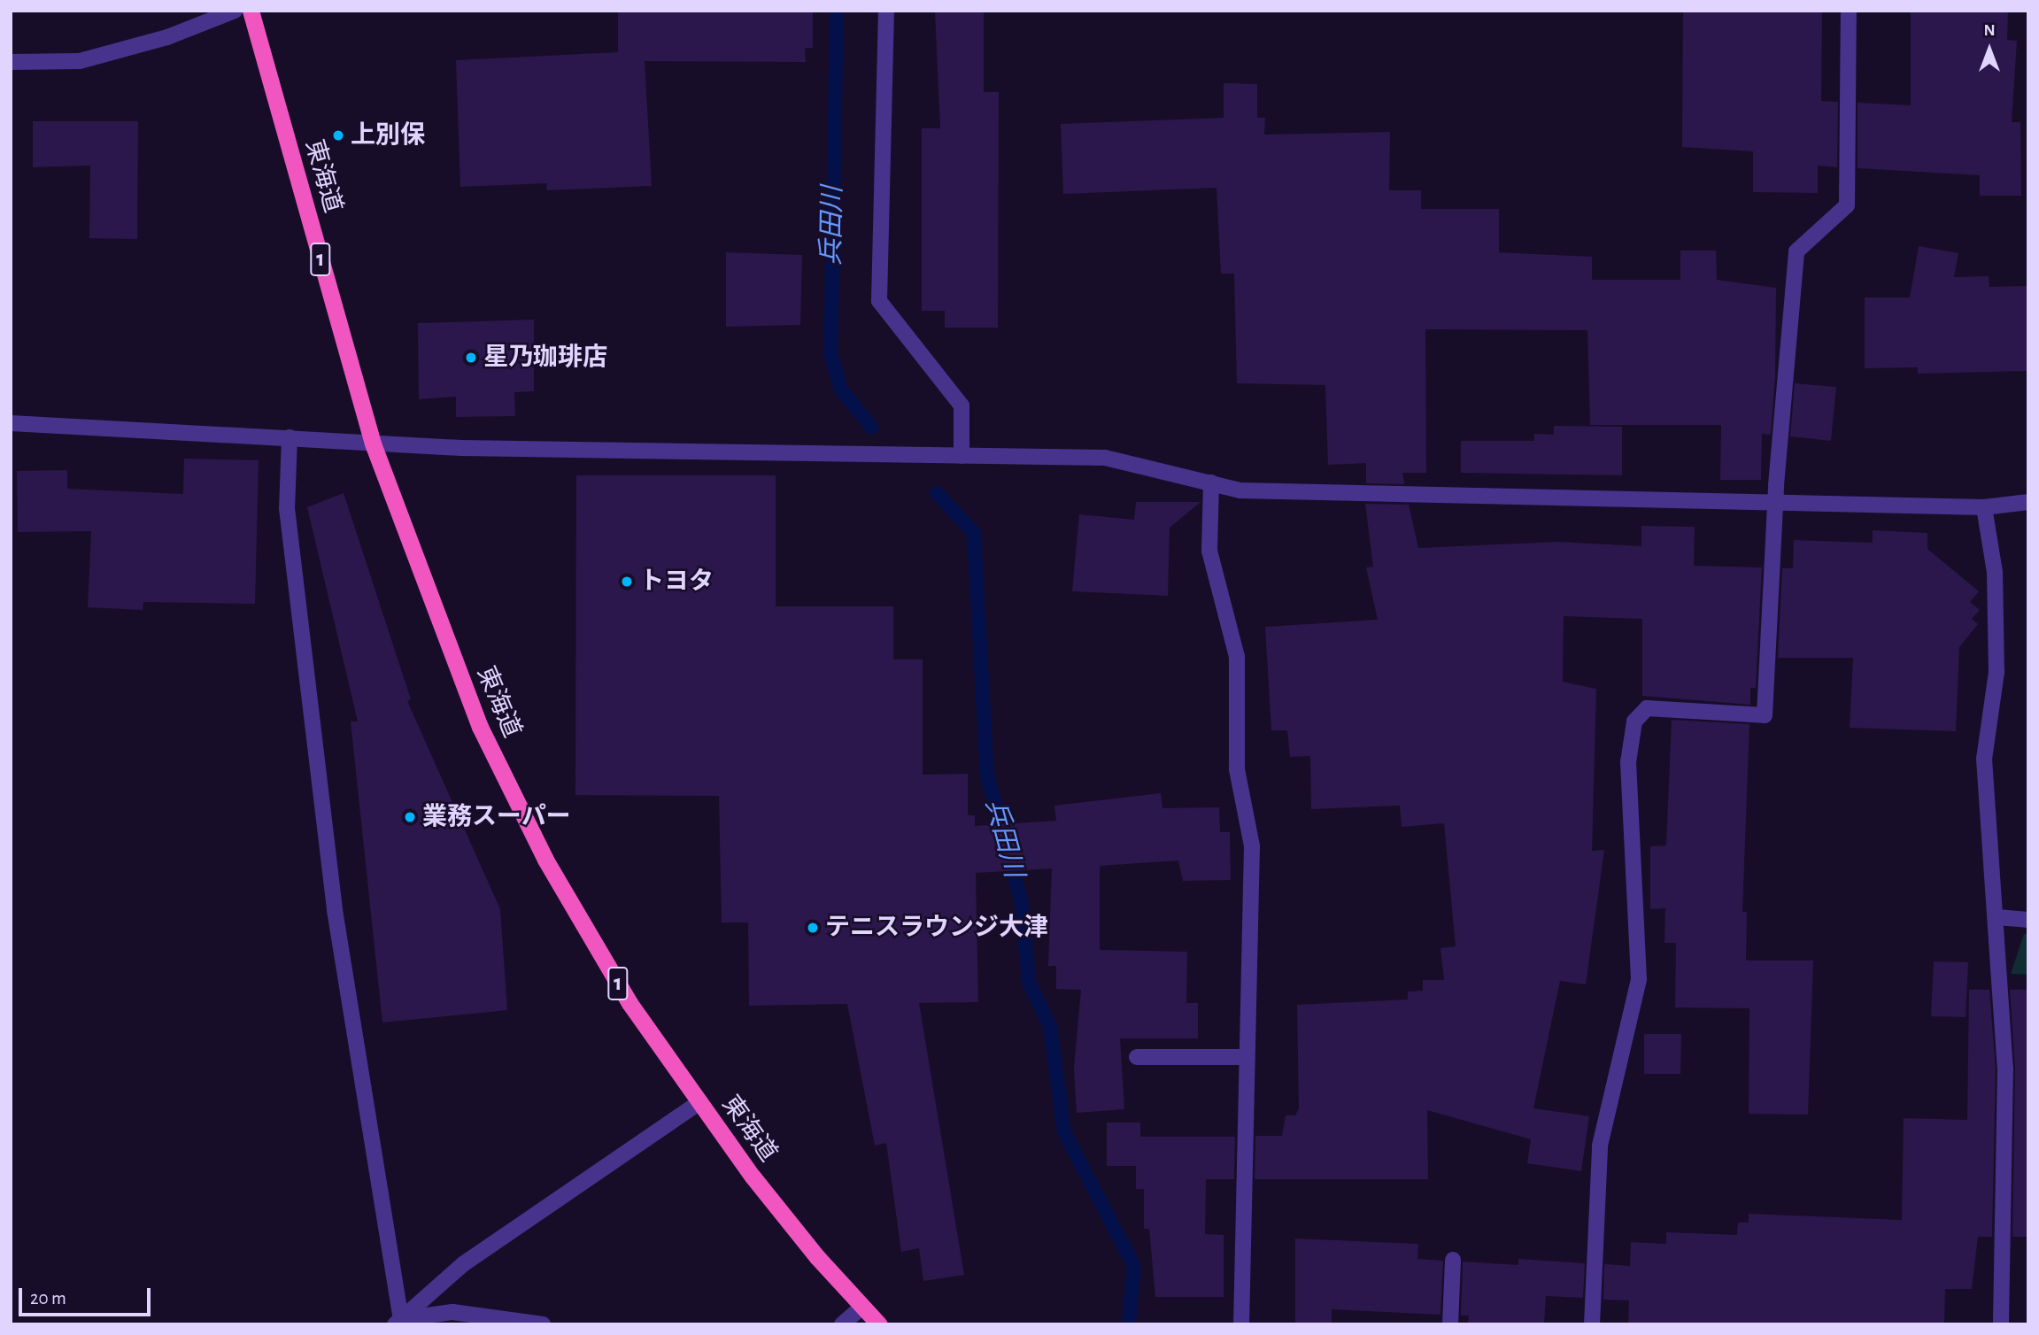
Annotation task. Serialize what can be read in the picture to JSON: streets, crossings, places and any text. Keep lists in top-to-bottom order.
{
  "streets": {
    "highway": ["東海道", "1"]
  },
  "water": ["兵田川"],
  "places": [
    "上別保",
    "星乃珈琲店",
    "トヨタ",
    "業務スーパー",
    "テニスラウンジ大津"
  ],
  "scale_bar": "20 m",
  "north": "top"
}
